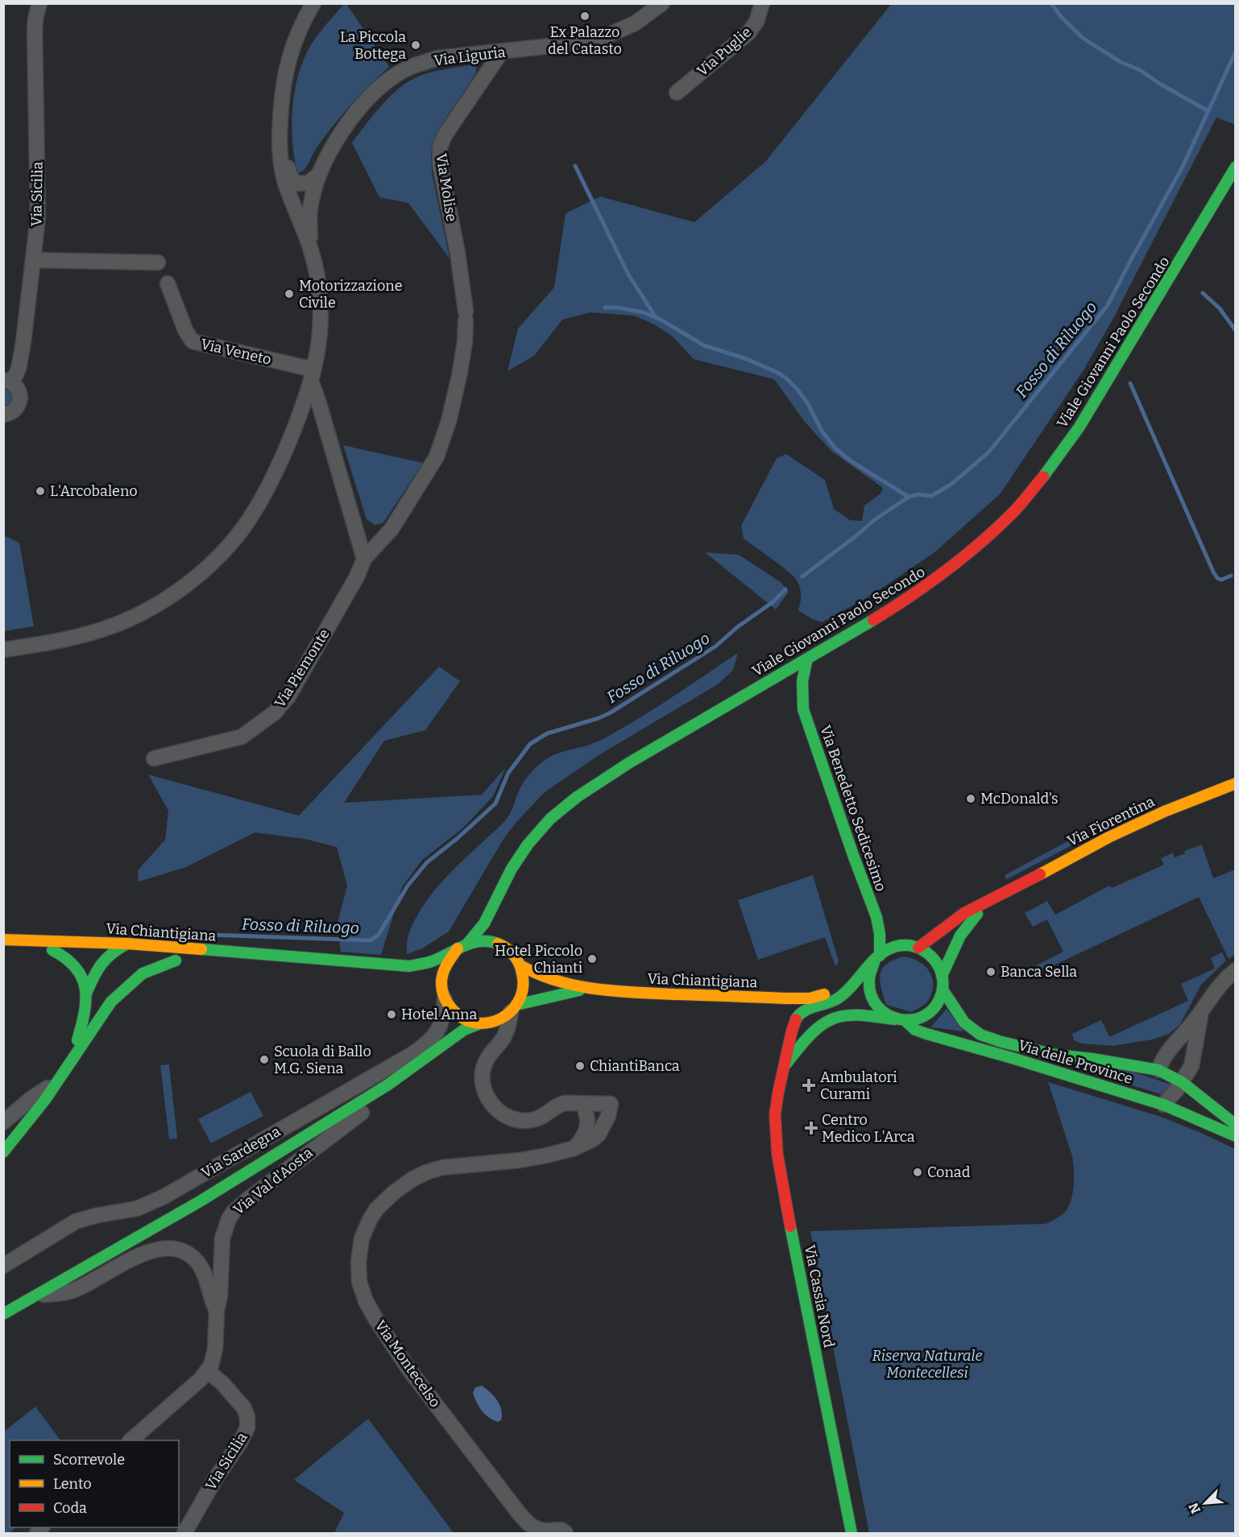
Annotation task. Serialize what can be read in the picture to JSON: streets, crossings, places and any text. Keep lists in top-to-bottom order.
{
  "streets": {
    "main road": [
      "Viale Giovanni Paolo Secondo",
      "Via Benedetto Sedicesimo",
      "Via Fiorentina",
      "Via Chiantigiana",
      "Via delle Province",
      "Via Cassia Nord"
    ],
    "street": [
      "Via Puglie",
      "Via Liguria",
      "Via Molise",
      "Via Sicilia",
      "Via Veneto",
      "Via Piemonte",
      "Via Sardegna",
      "Via Val d'Aosta",
      "Via Montecelso"
    ]
  },
  "crossings": [
    ["Via Liguria", "Via Molise"],
    ["Via Molise", "Via Piemonte"],
    ["Via Sicilia", "Via Val d'Aosta"],
    ["Viale Giovanni Paolo Secondo", "Via Benedetto Sedicesimo"],
    ["Viale Giovanni Paolo Secondo", "Via Chiantigiana"],
    ["Viale Giovanni Paolo Secondo", "Via Sardegna"],
    ["Via Benedetto Sedicesimo", "Via Fiorentina"],
    ["Via Benedetto Sedicesimo", "Via delle Province"],
    ["Via Fiorentina", "Via delle Province"],
    ["Via Chiantigiana", "Via Sardegna"],
    ["Via Chiantigiana", "Via Val d'Aosta"],
    ["Via Chiantigiana", "Via Cassia Nord"]
  ],
  "water": ["Fosso di Riluogo"],
  "parks": ["Riserva Naturale Montecellesi"],
  "places": {
    "other": [
      "Ex Palazzo del Catasto",
      "La Piccola Bottega",
      "Motorizzazione Civile",
      "L'Arcobaleno",
      "McDonald's",
      "Hotel Piccolo Chianti",
      "Banca Sella",
      "Hotel Anna",
      "Scuola di Ballo M.G. Siena",
      "ChiantiBanca",
      "Conad"
    ],
    "health": ["Ambulatori Curami", "Centro Medico L'Arca"]
  },
  "legend": ["Scorrevole", "Lento", "Coda"],
  "north": "bottom left"
}
